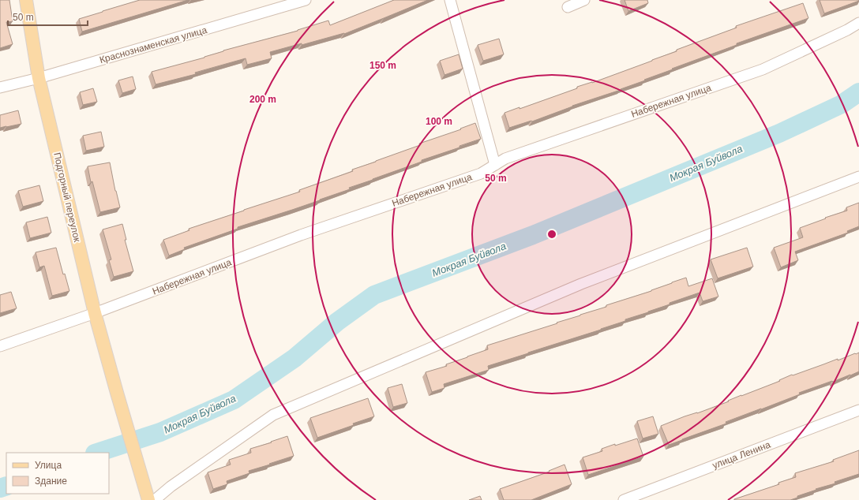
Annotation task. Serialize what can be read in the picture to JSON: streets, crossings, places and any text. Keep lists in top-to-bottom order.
{
  "streets": {
    "main road": ["Подгорный переулок"],
    "street": ["Краснознаменская улица", "Набережная улица", "улица Ленина"]
  },
  "crossings": [
    ["Краснознаменская улица", "Подгорный переулок"],
    ["Набережная улица", "Подгорный переулок"]
  ],
  "water": ["Мокрая Буйвола"],
  "legend": ["Улица", "Здание"],
  "scale_bar": "50 m",
  "rings": [
    "150 m",
    "200 m",
    "100 m",
    "50 m"
  ]
}
